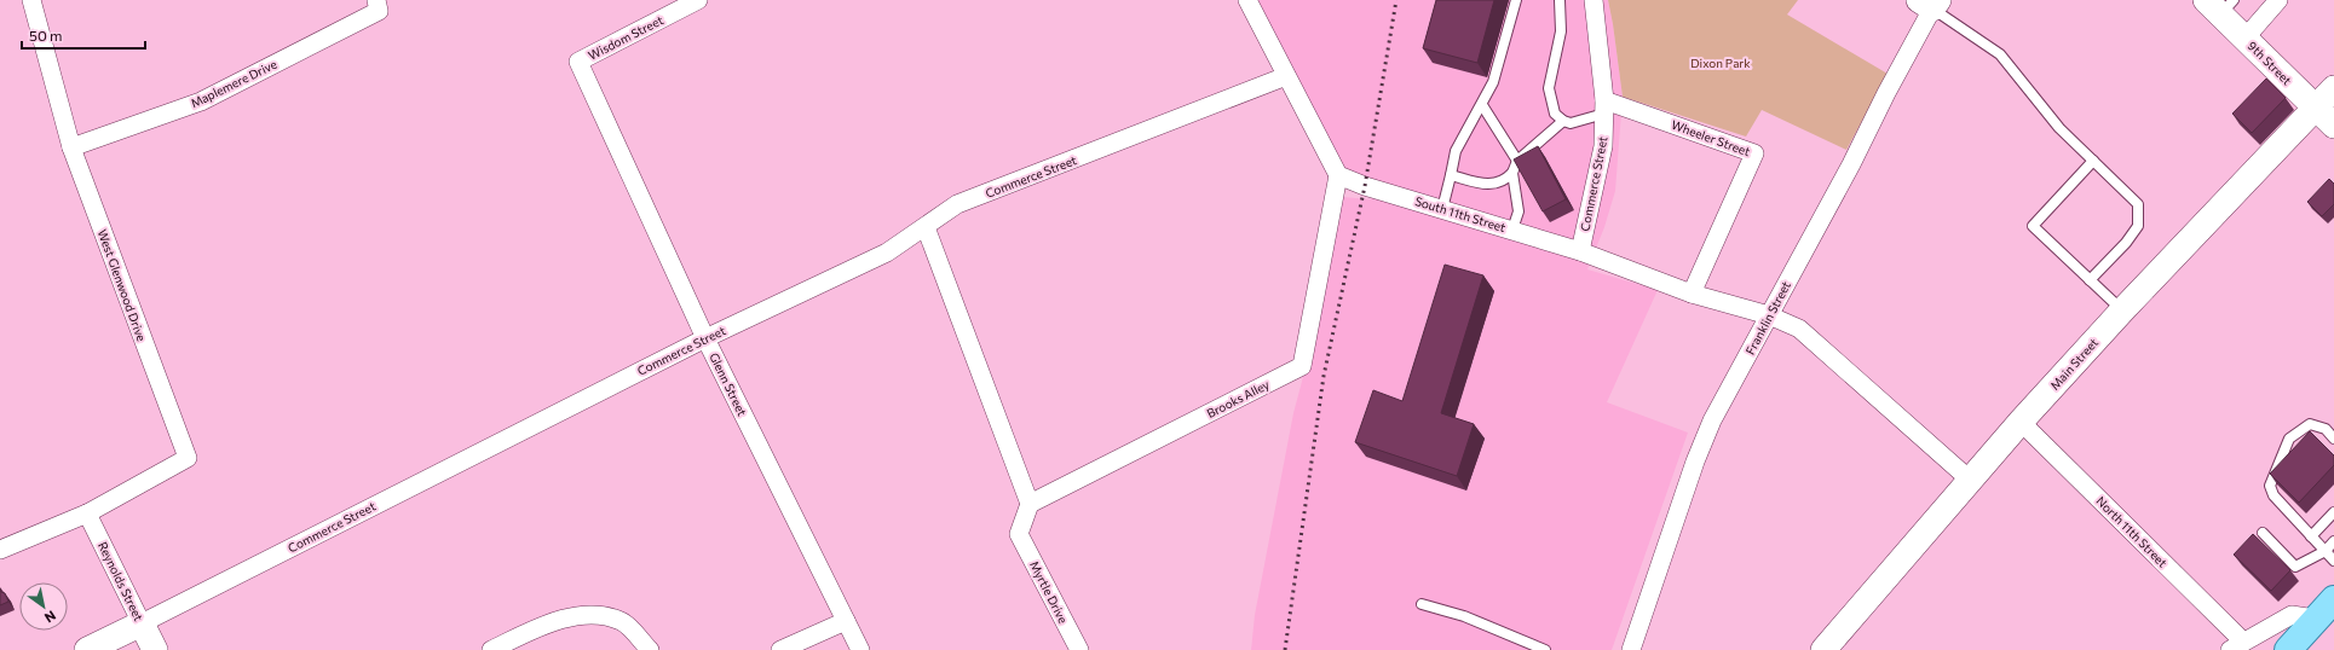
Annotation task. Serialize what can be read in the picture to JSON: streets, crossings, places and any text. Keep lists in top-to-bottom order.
{
  "streets": {
    "street": [
      "Wisdom Street",
      "9th Street",
      "Maplemere Drive",
      "Wheeler Street",
      "Commerce Street",
      "South 11th Street",
      "West Glenwood Drive",
      "Franklin Street",
      "Main Street",
      "Glenn Street",
      "Brooks Alley",
      "North 11th Street",
      "Reynolds Street",
      "Myrtle Drive"
    ]
  },
  "crossings": [
    ["Wisdom Street", "Glenn Street"],
    ["9th Street", "Main Street"],
    ["Maplemere Drive", "West Glenwood Drive"],
    ["Wheeler Street", "Commerce Street"],
    ["Wheeler Street", "South 11th Street"],
    ["Commerce Street", "South 11th Street"],
    ["Commerce Street", "Glenn Street"],
    ["Commerce Street", "Reynolds Street"],
    ["South 11th Street", "Franklin Street"],
    ["South 11th Street", "Brooks Alley"],
    ["West Glenwood Drive", "Reynolds Street"],
    ["Main Street", "North 11th Street"],
    ["Brooks Alley", "Myrtle Drive"]
  ],
  "parks": ["Dixon Park"],
  "scale_bar": "50 m",
  "north": "bottom right"
}
